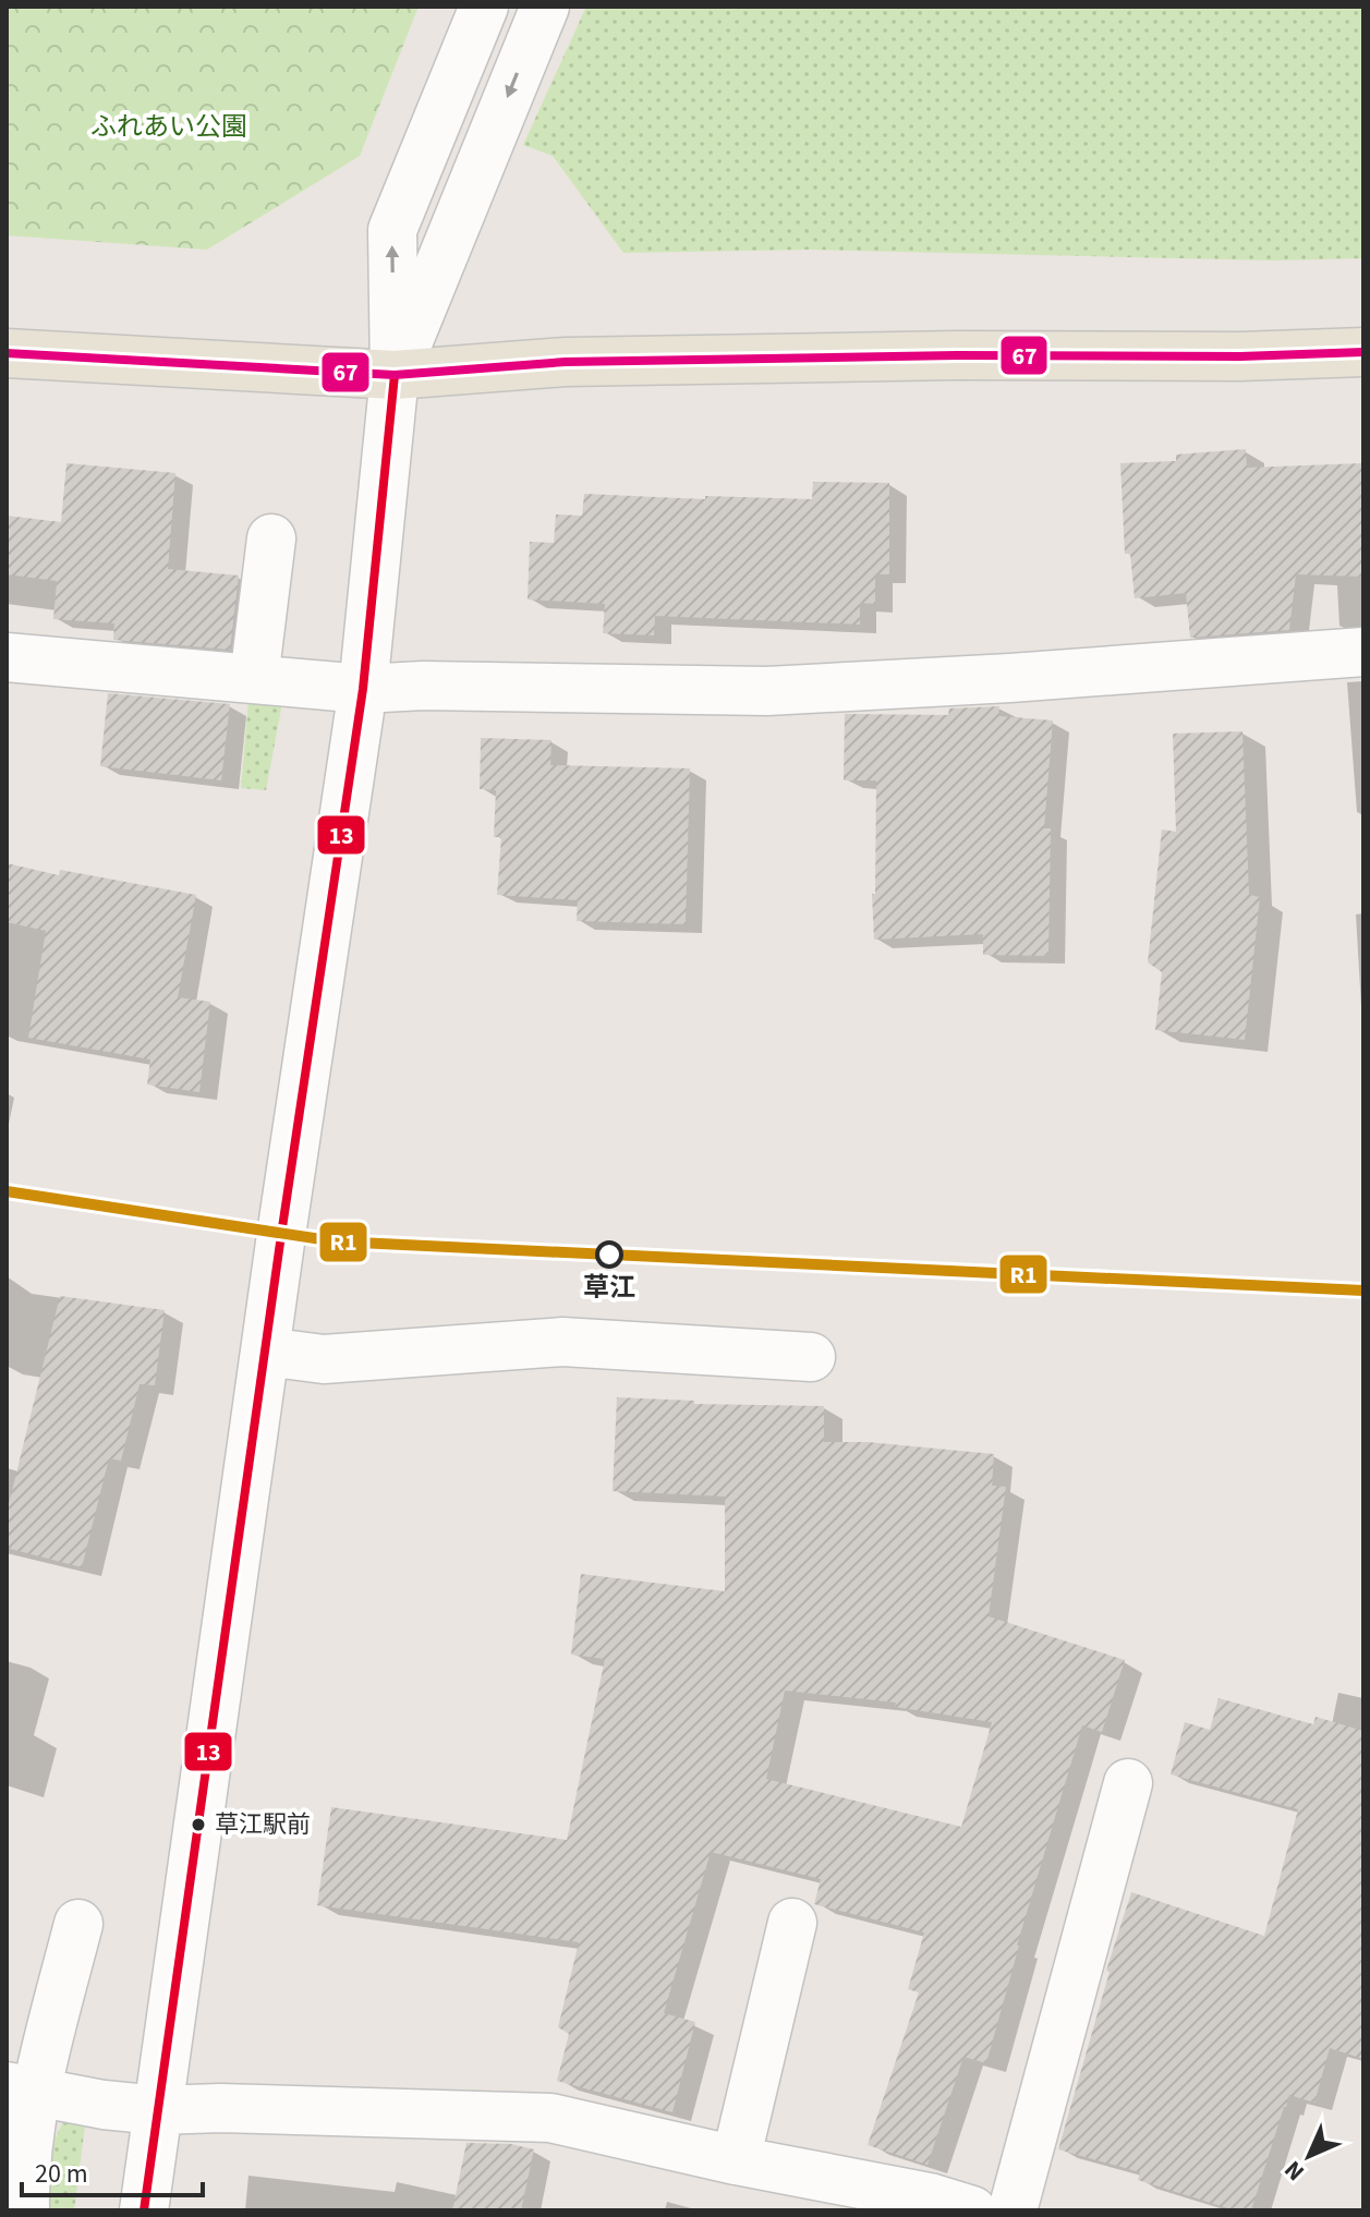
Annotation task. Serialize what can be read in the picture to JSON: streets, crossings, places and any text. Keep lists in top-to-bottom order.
{
  "parks": ["ふれあい公園"],
  "places": ["草江", "草江駅前"],
  "lines": ["transit line 67", "transit line 13", "transit line R1"],
  "scale_bar": "20 m",
  "north": "bottom left"
}
